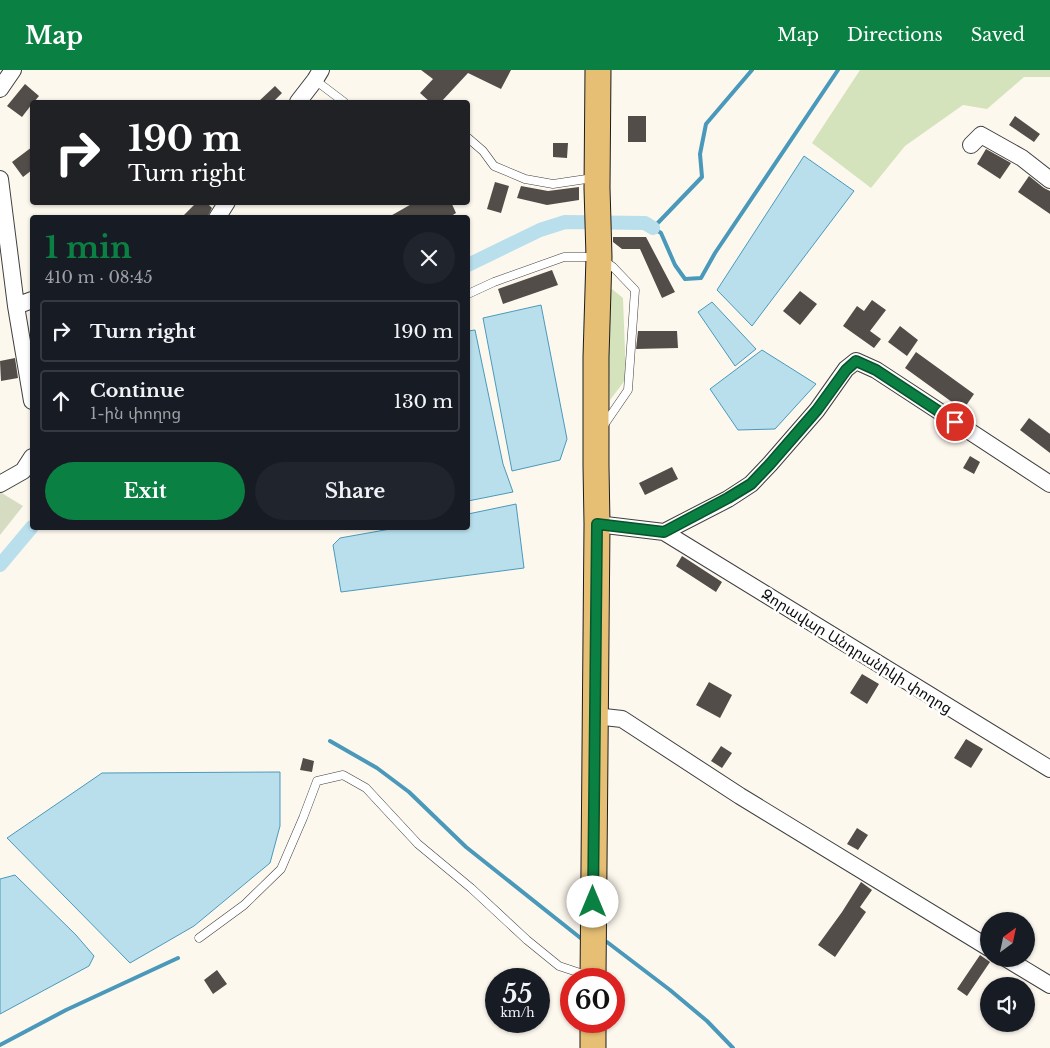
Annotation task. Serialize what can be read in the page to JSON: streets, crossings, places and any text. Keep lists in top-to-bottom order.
{
  "streets": {
    "street": ["Զորավար Անդրանիկի փողոց"]
  },
  "north": "top right",
  "page": {
    "header": "Map",
    "nav": ["Map", "Directions", "Saved"],
    "turn": ["190 m", "Turn right"],
    "heading": ["1 min", "410 m · 08:45"],
    "list": [
      {
        "name": "Turn right",
        "value": "190 m"
      },
      {
        "name": "Continue",
        "note": "1-ին փողոց",
        "value": "130 m"
      }
    ],
    "buttons": ["Exit", "Share"],
    "speed": "55 km/h",
    "limit": "60"
  }
}
